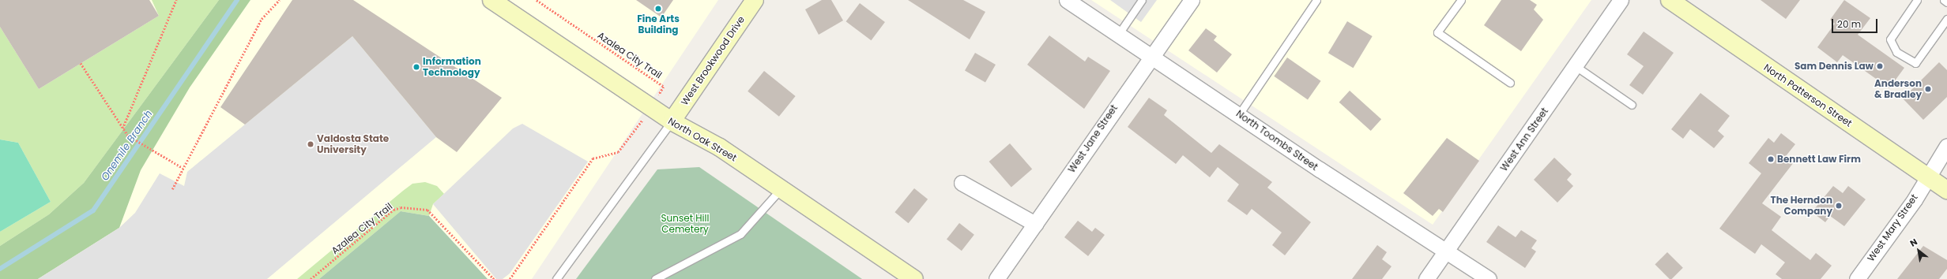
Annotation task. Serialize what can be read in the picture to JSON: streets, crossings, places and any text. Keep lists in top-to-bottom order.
{
  "streets": {
    "main road": ["West Brookwood Drive", "North Patterson Street", "North Oak Street"],
    "street": [
      "West Jane Street",
      "West Ann Street",
      "North Toombs Street",
      "West Mary Street"
    ],
    "path": ["Azalea City Trail"]
  },
  "crossings": [
    ["Azalea City Trail", "North Oak Street"],
    ["West Brookwood Drive", "North Oak Street"],
    ["North Patterson Street", "West Mary Street"],
    ["West Jane Street", "North Toombs Street"],
    ["West Ann Street", "North Toombs Street"]
  ],
  "water": ["Onemile Branch"],
  "parks": ["Sunset Hill Cemetery"],
  "places": [
    "Fine Arts Building",
    "Sam Dennis Law",
    "Information Technology",
    "Anderson & Bradley",
    "Valdosta State University",
    "Bennett Law Firm",
    "The Herndon Company"
  ],
  "scale_bar": "20 m",
  "north": "top left"
}
